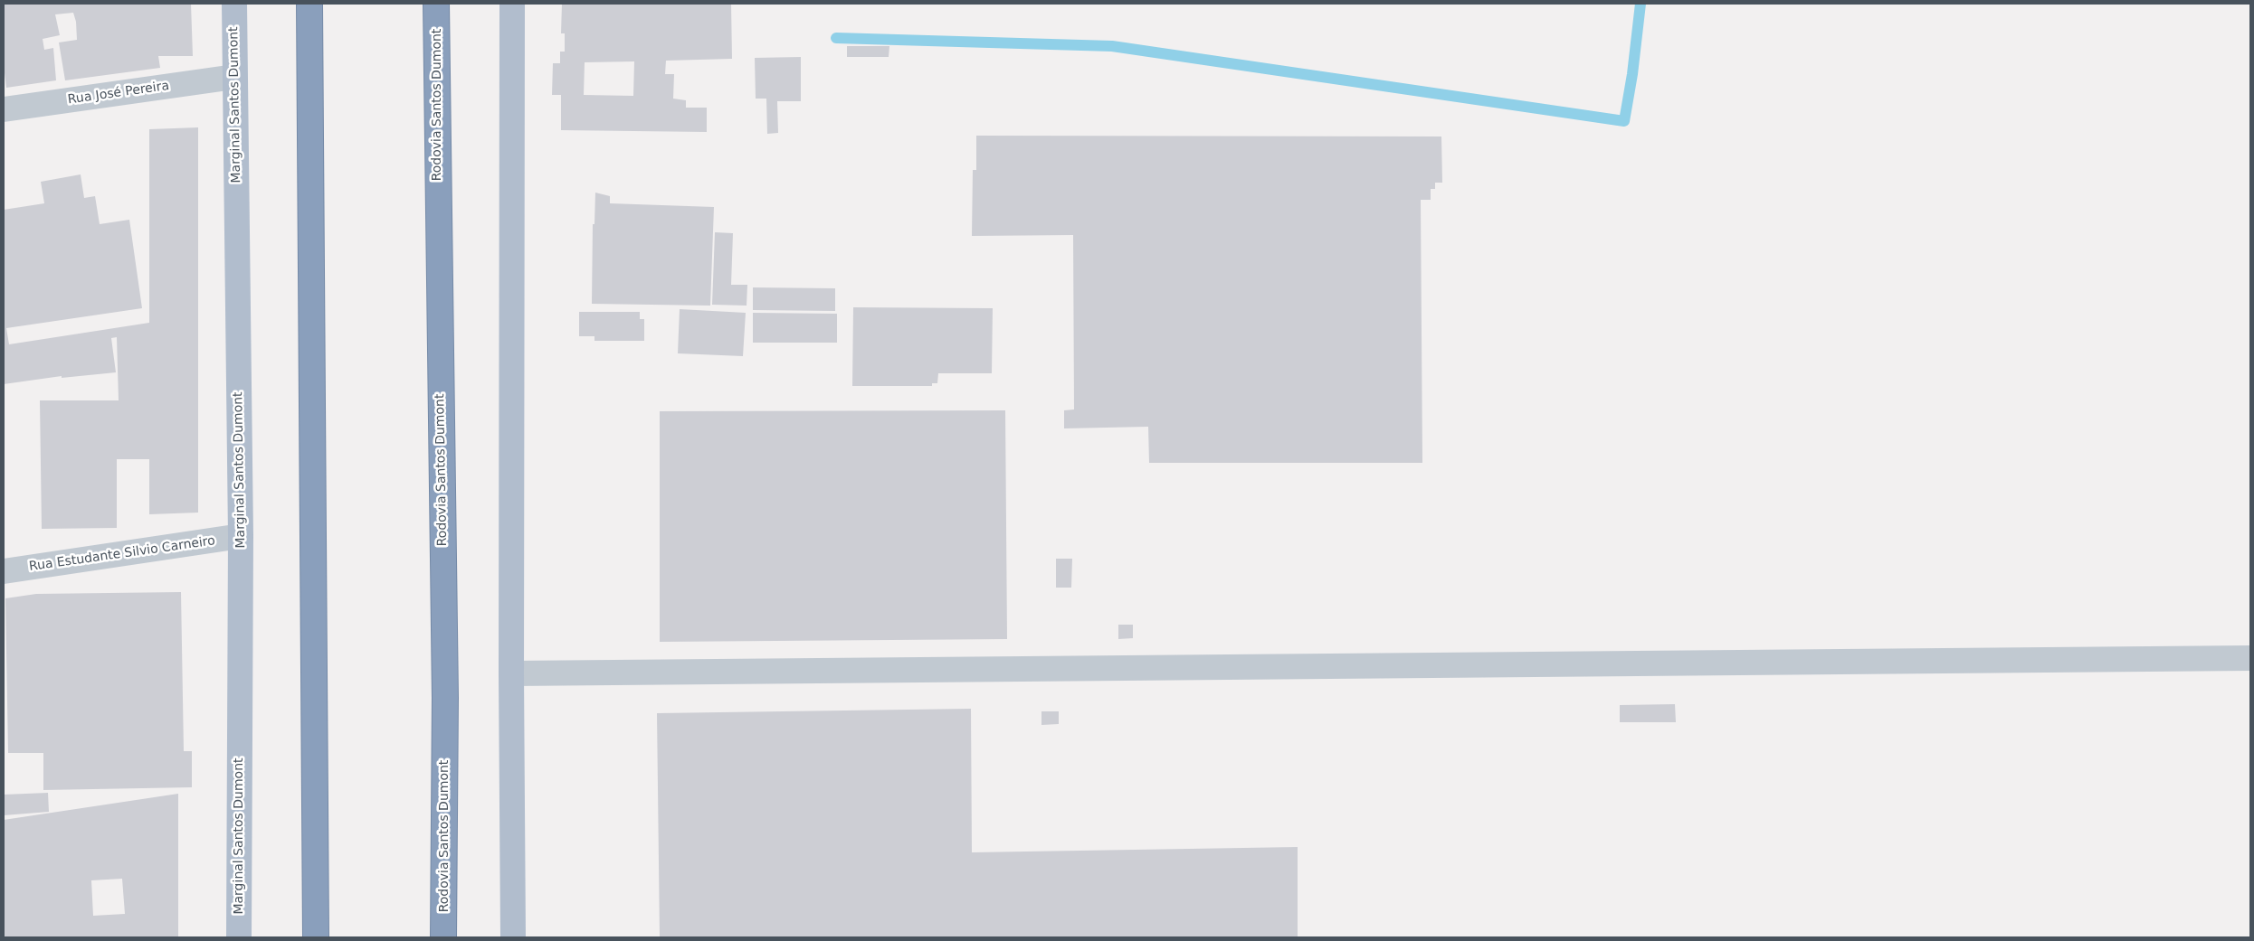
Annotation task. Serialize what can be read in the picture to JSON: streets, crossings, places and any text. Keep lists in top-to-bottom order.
{
  "streets": {
    "highway": ["Rodovia Santos Dumont"],
    "main road": ["Marginal Santos Dumont"],
    "street": ["Rua José Pereira", "Rua Estudante Silvio Carneiro"]
  },
  "crossings": [
    ["Rua José Pereira", "Marginal Santos Dumont"],
    ["Marginal Santos Dumont", "Rua Estudante Silvio Carneiro"]
  ]
}
